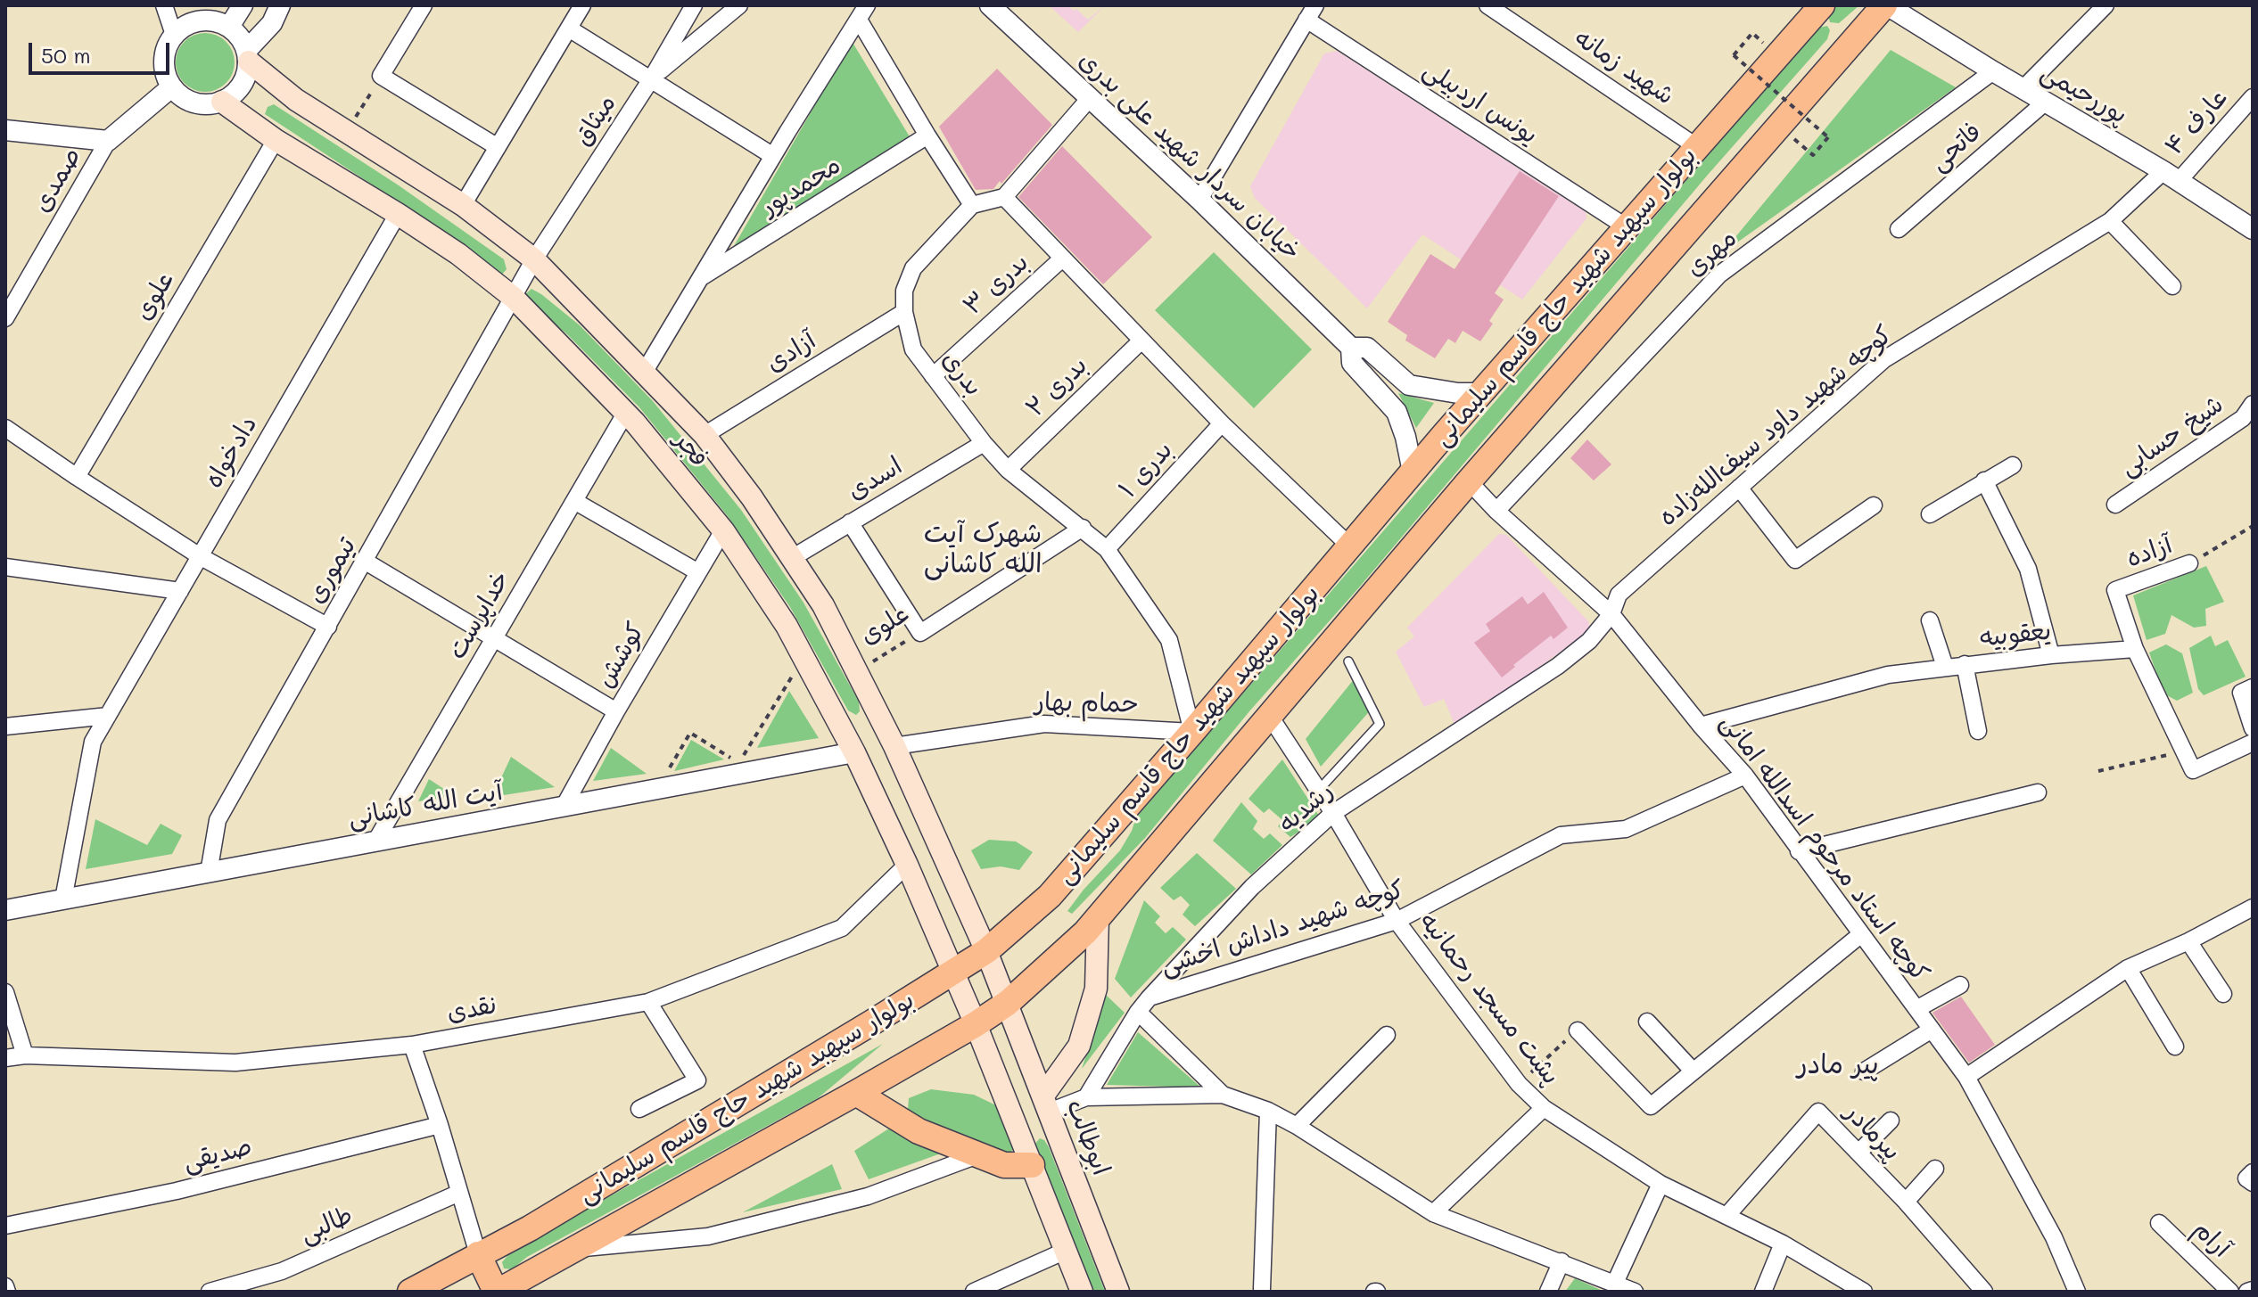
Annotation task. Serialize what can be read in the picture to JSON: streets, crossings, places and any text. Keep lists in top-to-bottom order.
{
  "streets": {
    "main road": ["بولوار سپهبد شهید حاج قاسم سلیمانی", "فجر", "ابوطالب"],
    "street": [
      "شهید زمانه",
      "پوررحیمی",
      "یونس اردبیلی",
      "میثاق",
      "عارف ۴",
      "فاتحی",
      "خیابان سردار شهید علی بدری",
      "صمدی",
      "محمدپور",
      "مهری",
      "بدری ۳",
      "علوی",
      "آزادی",
      "بدری",
      "بدری ۲",
      "کوچه شهید داود سیف‌الله‌زاده",
      "شیخ حسابی",
      "دادخواه",
      "بدری ۱",
      "اسدی",
      "آزاده",
      "تیموری",
      "خداپرست",
      "یعقوبیه",
      "کوشش",
      "حمام بهار",
      "آیت الله کاشانی",
      "رشدیه",
      "کوچه استاد مرحوم اسدالله امانی",
      "کوچه شهید داداش اخشی",
      "پشت مسجد رحمانیه",
      "نقدی",
      "پیرمادر",
      "صدیقی",
      "طالبی",
      "آرام"
    ]
  },
  "crossings": [
    ["شهید زمانه", "بولوار سپهبد شهید حاج قاسم سلیمانی"],
    ["پوررحیمی", "عارف ۴"],
    ["پوررحیمی", "فاتحی"],
    ["پوررحیمی", "مهری"],
    ["پوررحیمی", "بولوار سپهبد شهید حاج قاسم سلیمانی"],
    ["پوررحیمی", "کوچه شهید داود سیف‌الله‌زاده"],
    ["یونس اردبیلی", "بولوار سپهبد شهید حاج قاسم سلیمانی"],
    ["میثاق", "فجر"],
    ["میثاق", "تیموری"],
    ["عارف ۴", "کوچه شهید داود سیف‌الله‌زاده"],
    ["خیابان سردار شهید علی بدری", "بولوار سپهبد شهید حاج قاسم سلیمانی"],
    ["مهری", "کوچه استاد مرحوم اسدالله امانی"],
    ["بدری ۳", "بدری"],
    ["علوی", "بدری"],
    ["علوی", "فجر"],
    ["بولوار سپهبد شهید حاج قاسم سلیمانی", "بدری"],
    ["بولوار سپهبد شهید حاج قاسم سلیمانی", "فجر"],
    ["بولوار سپهبد شهید حاج قاسم سلیمانی", "حمام بهار"],
    ["بولوار سپهبد شهید حاج قاسم سلیمانی", "کوچه استاد مرحوم اسدالله امانی"],
    ["بولوار سپهبد شهید حاج قاسم سلیمانی", "پشت مسجد رحمانیه"],
    ["بولوار سپهبد شهید حاج قاسم سلیمانی", "ابوطالب"],
    ["آزادی", "بدری"],
    ["آزادی", "فجر"],
    ["بدری", "بدری ۲"],
    ["بدری", "بدری ۱"],
    ["بدری", "اسدی"],
    ["بدری", "حمام بهار"],
    ["کوچه شهید داود سیف‌الله‌زاده", "رشدیه"],
    ["کوچه شهید داود سیف‌الله‌زاده", "کوچه استاد مرحوم اسدالله امانی"],
    ["فجر", "دادخواه"],
    ["فجر", "اسدی"],
    ["فجر", "تیموری"],
    ["فجر", "خداپرست"],
    ["فجر", "کوشش"],
    ["فجر", "حمام بهار"],
    ["فجر", "آیت الله کاشانی"],
    ["فجر", "نقدی"],
    ["فجر", "ابوطالب"],
    ["دادخواه", "آیت الله کاشانی"],
    ["آزاده", "یعقوبیه"],
    ["تیموری", "آیت الله کاشانی"],
    ["خداپرست", "آیت الله کاشانی"],
    ["یعقوبیه", "کوچه استاد مرحوم اسدالله امانی"],
    ["کوشش", "آیت الله کاشانی"],
    ["رشدیه", "کوچه استاد مرحوم اسدالله امانی"],
    ["رشدیه", "کوچه شهید داداش اخشی"],
    ["رشدیه", "پشت مسجد رحمانیه"],
    ["کوچه استاد مرحوم اسدالله امانی", "کوچه شهید داداش اخشی"],
    ["کوچه شهید داداش اخشی", "پشت مسجد رحمانیه"],
    ["پشت مسجد رحمانیه", "پیرمادر"]
  ],
  "districts": ["شهرک آیت الله کاشانی", "پیر مادر"],
  "scale_bar": "50 m"
}
